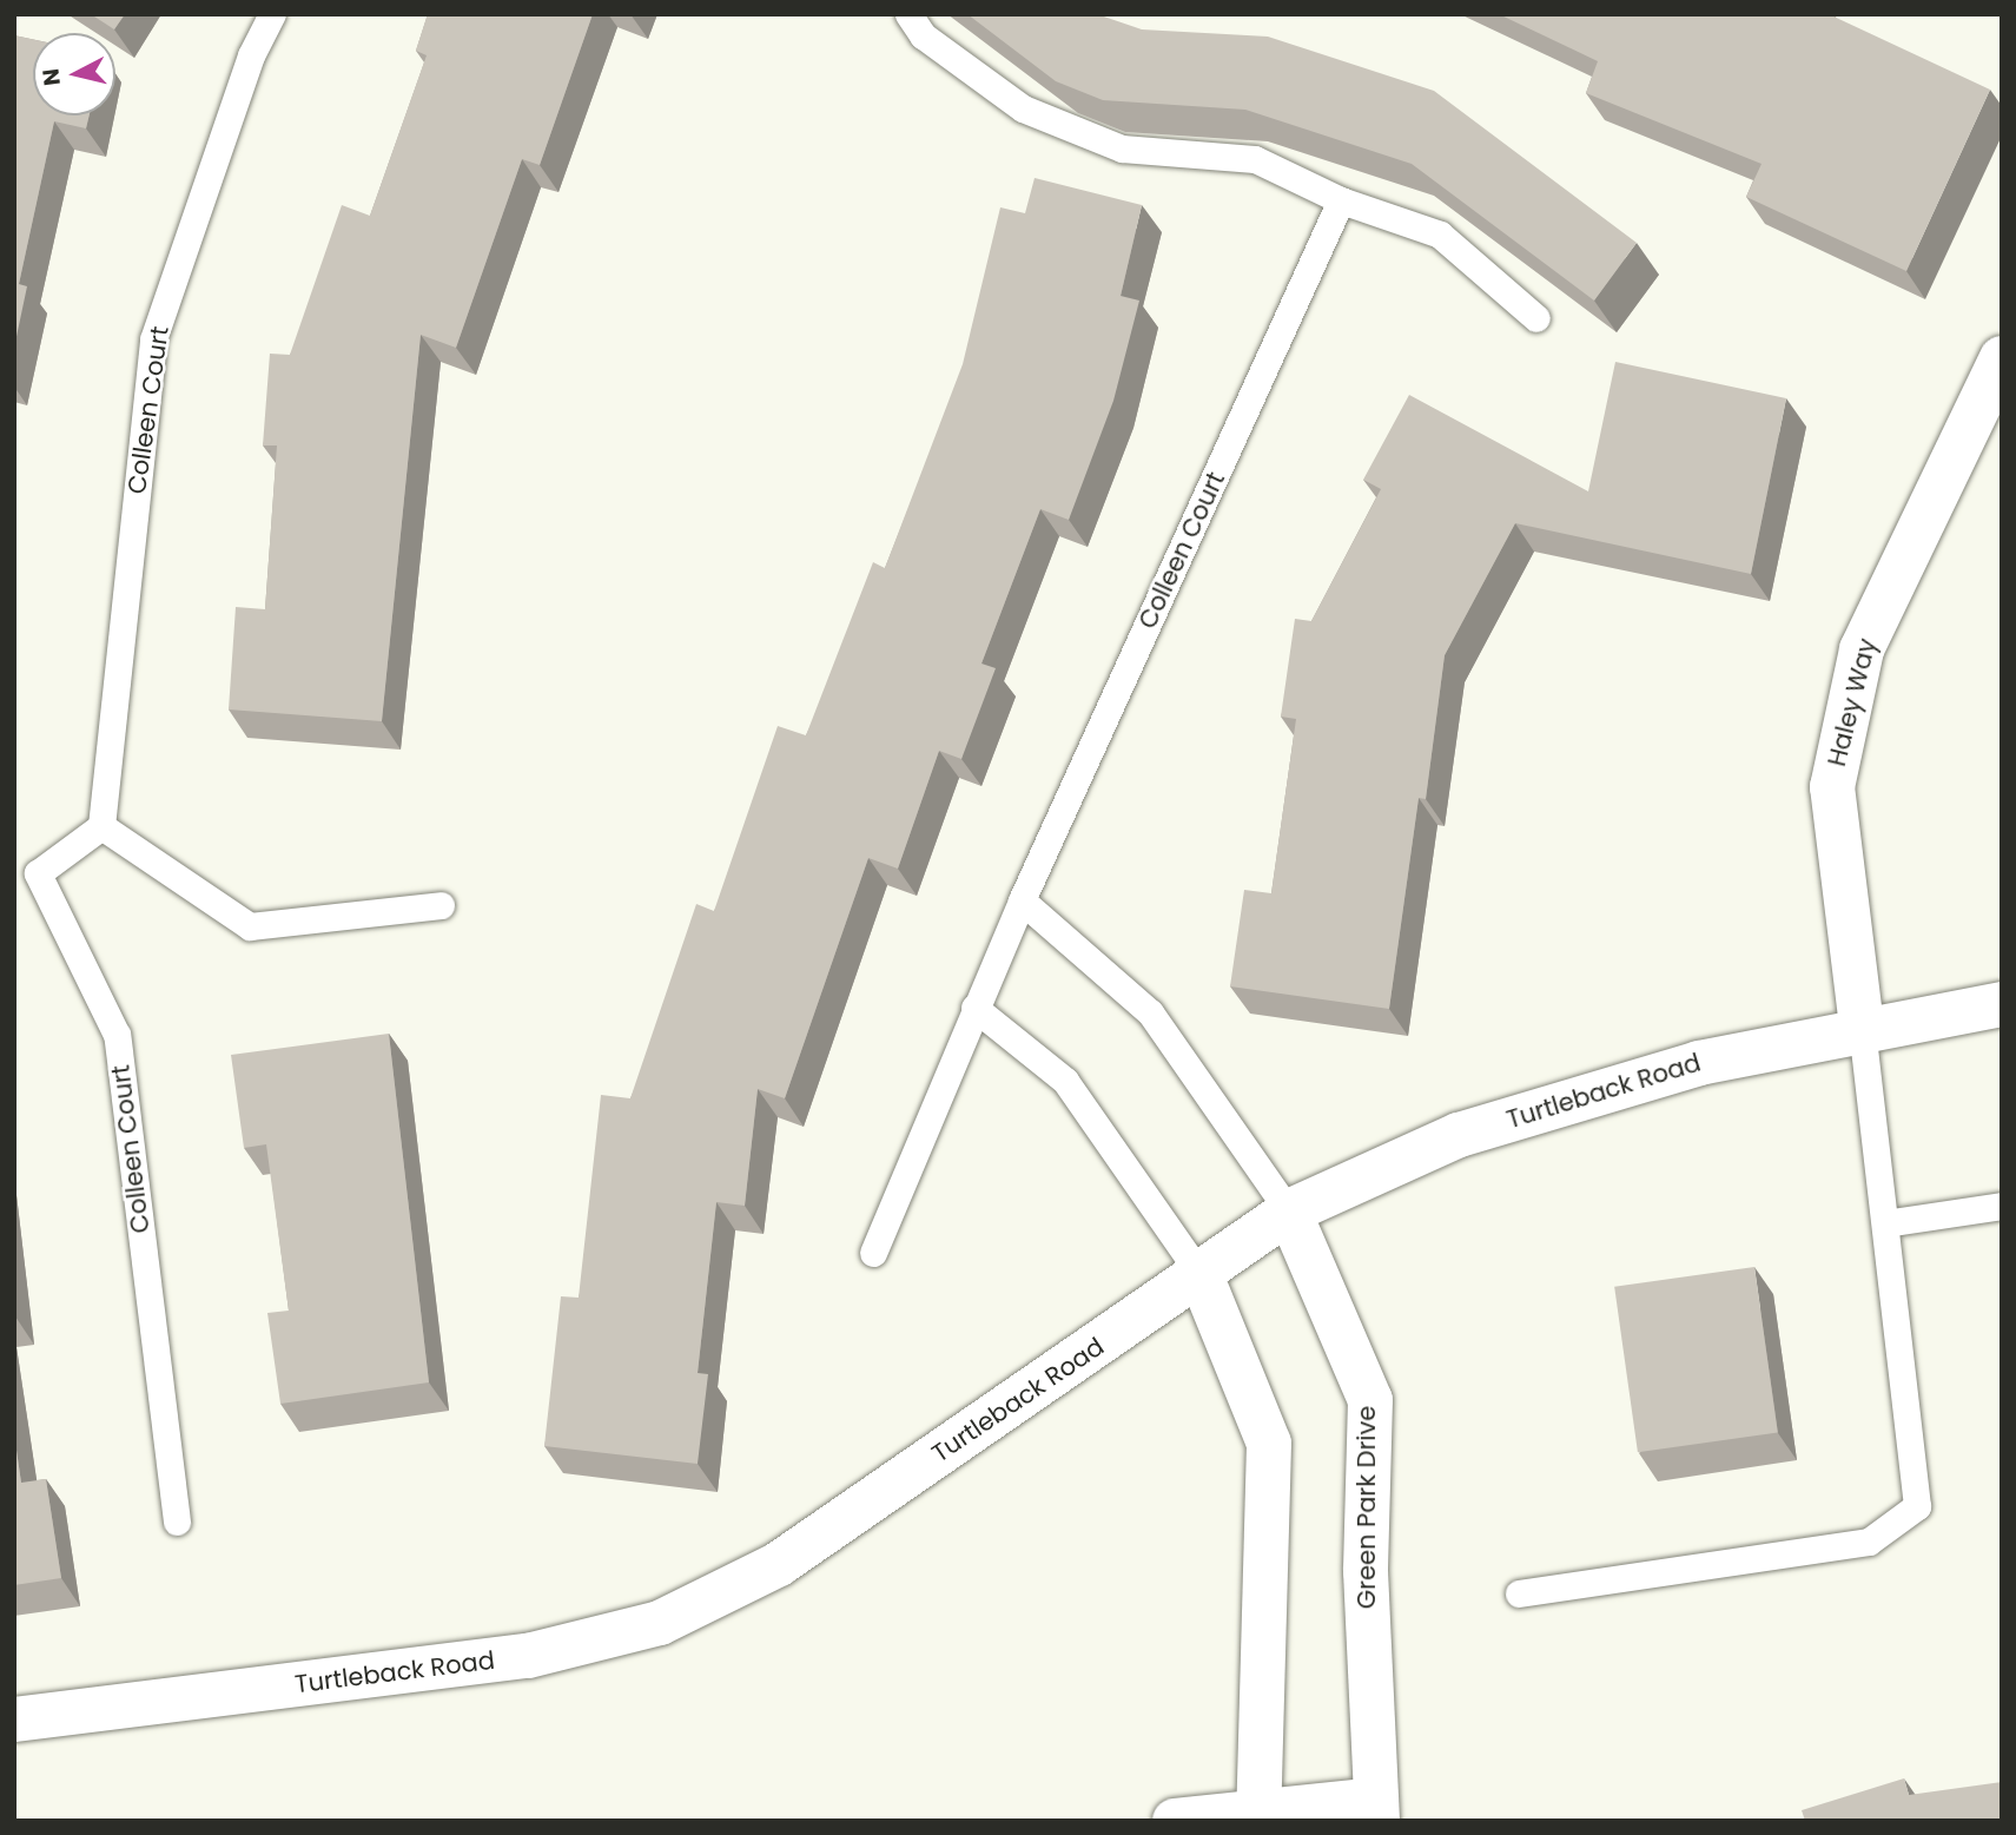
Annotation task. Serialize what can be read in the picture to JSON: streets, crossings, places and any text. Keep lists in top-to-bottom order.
{
  "streets": {
    "street": ["Haley Way", "Turtleback Road", "Green Park Drive"],
    "lane": ["Colleen Court"]
  },
  "crossings": [
    ["Haley Way", "Turtleback Road"],
    ["Turtleback Road", "Green Park Drive"]
  ],
  "north": "left"
}
